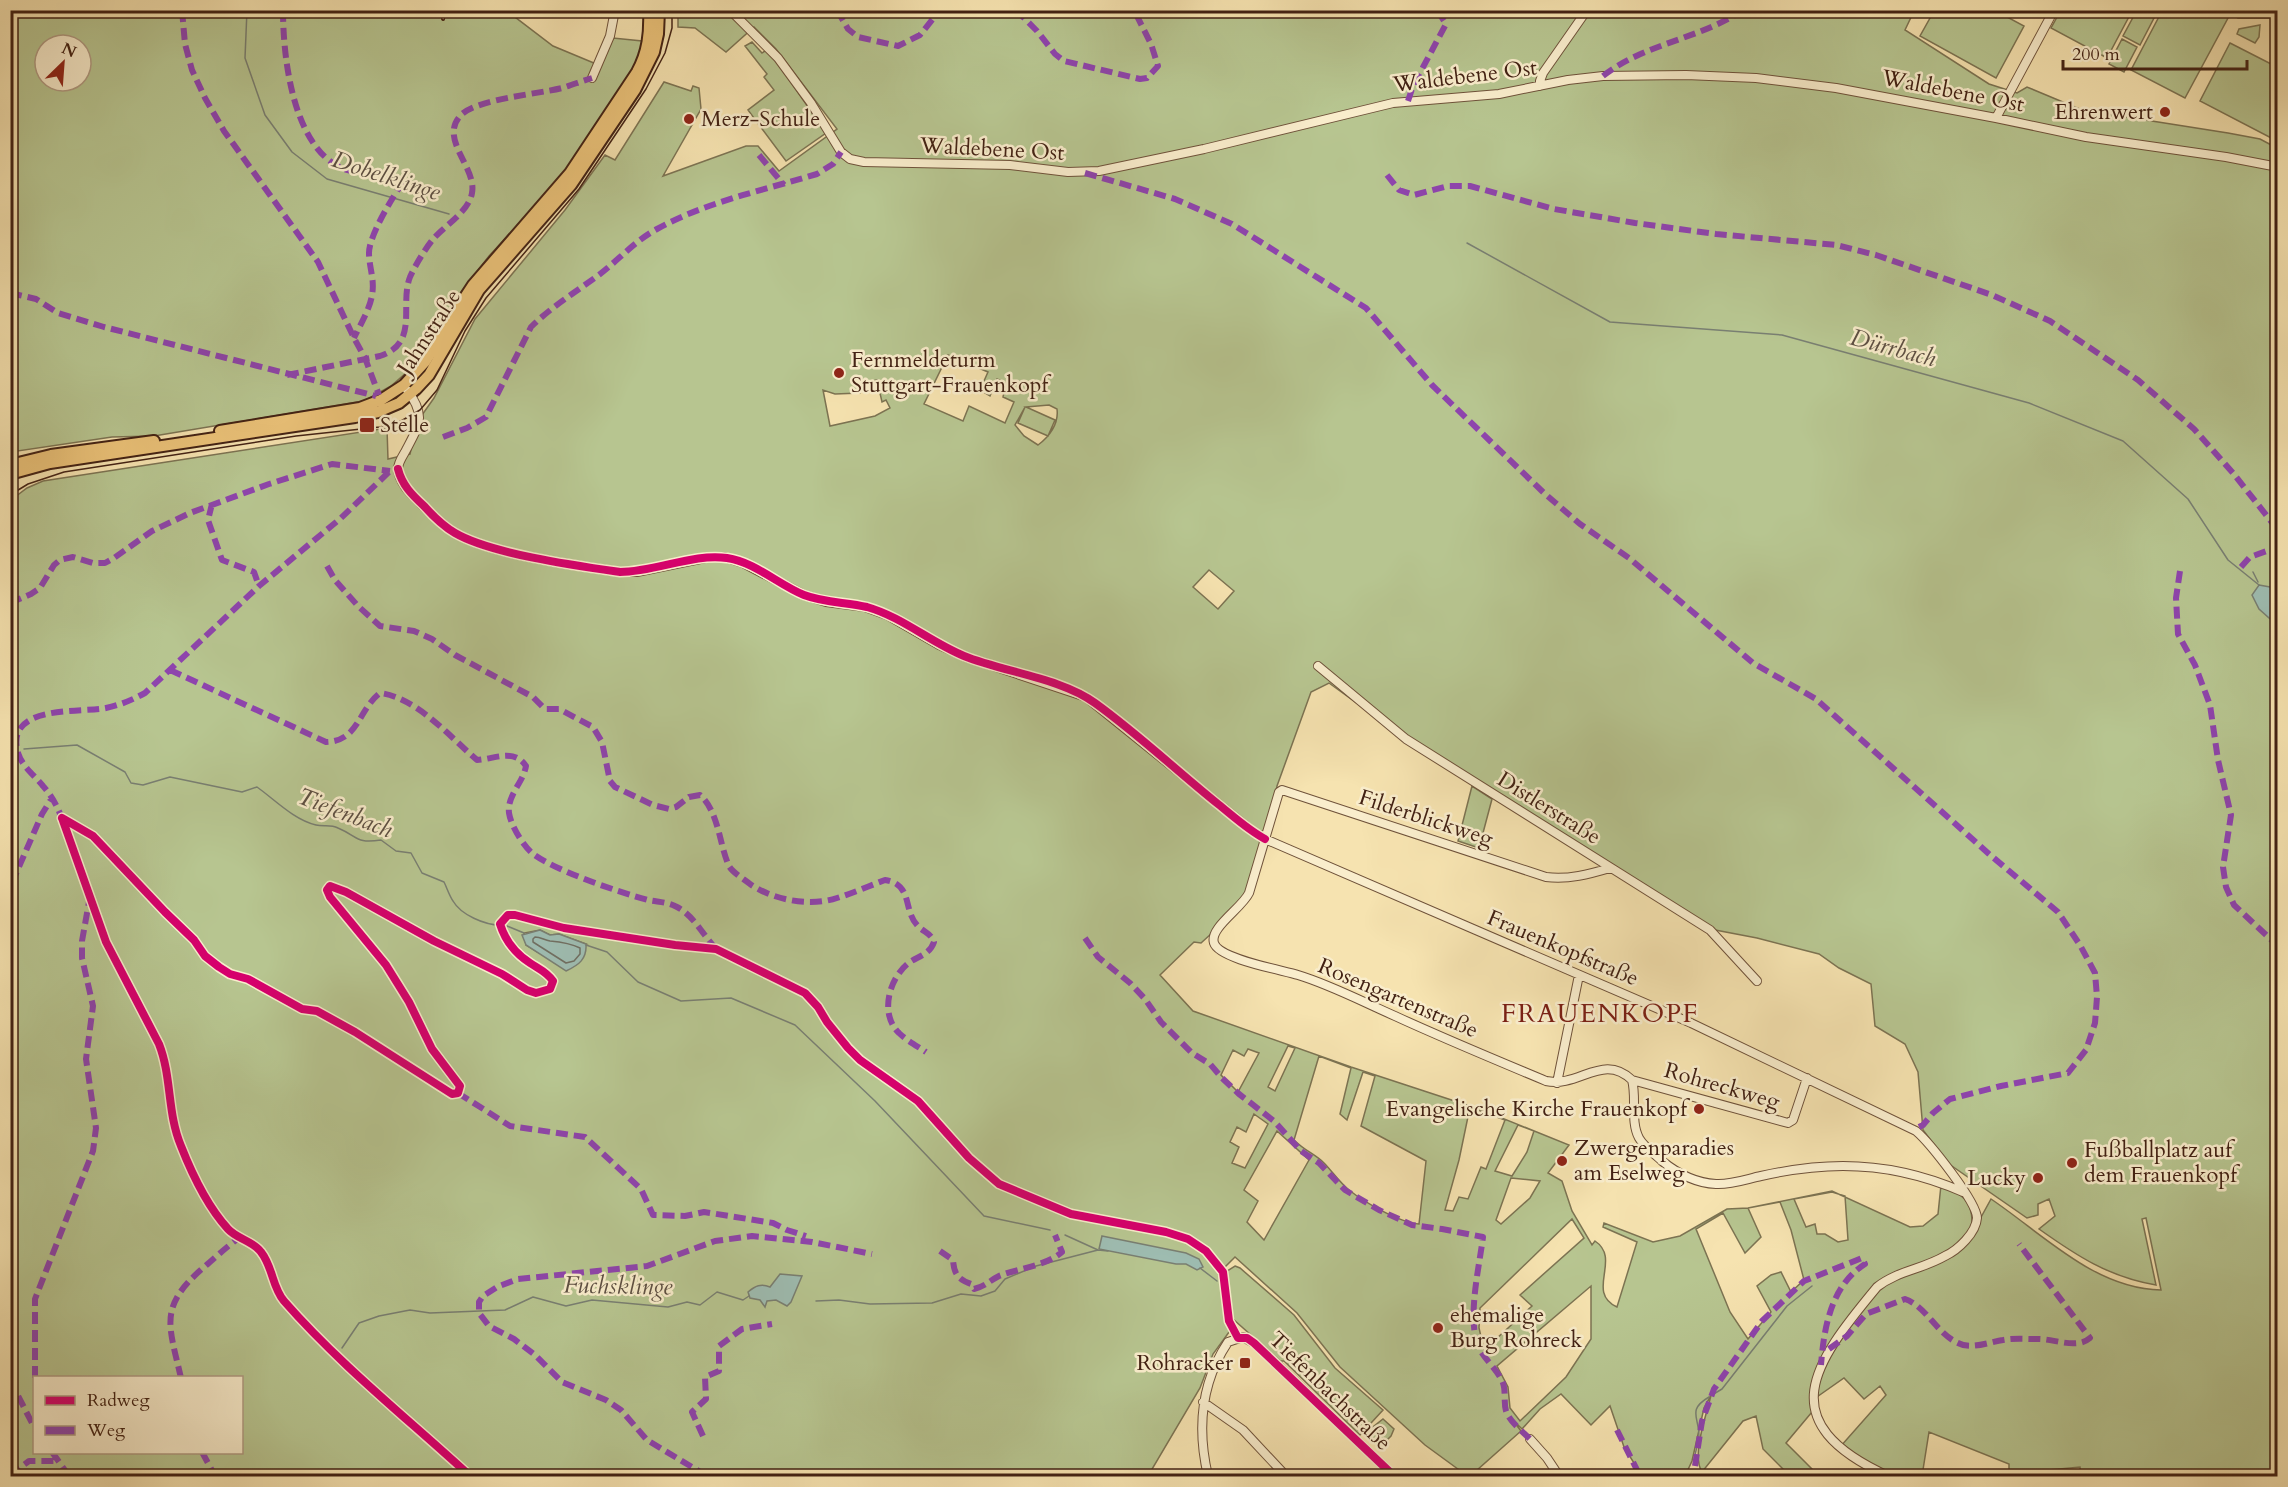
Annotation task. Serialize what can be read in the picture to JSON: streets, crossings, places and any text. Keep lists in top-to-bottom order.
{
  "streets": {
    "main road": ["Jahnstraße"],
    "street": [
      "Waldebene Ost",
      "Distlerstraße",
      "Filderblickweg",
      "Frauenkopfstraße",
      "Rosengartenstraße",
      "Rohreckweg",
      "Tiefenbachstraße"
    ]
  },
  "crossings": [
    ["Jahnstraße", "Frauenkopfstraße"],
    ["Distlerstraße", "Filderblickweg"],
    ["Filderblickweg", "Frauenkopfstraße"],
    ["Filderblickweg", "Rosengartenstraße"],
    ["Frauenkopfstraße", "Rosengartenstraße"],
    ["Frauenkopfstraße", "Rohreckweg"]
  ],
  "districts": ["FRAUENKOPF"],
  "water": [
    "Dobelklinge",
    "Dürrbach",
    "Tiefenbach",
    "Fuchsklinge"
  ],
  "places": {
    "other": [
      "Ehrenwert",
      "Merz-Schule",
      "Fernmeldeturm Stuttgart-Frauenkopf",
      "Evangelische Kirche Frauenkopf",
      "Zwergenparadies am Eselweg",
      "Fußballplatz auf dem Frauenkopf",
      "Lucky",
      "ehemalige Burg Rohreck"
    ],
    "transit": ["Stelle", "Rohracker"]
  },
  "legend": ["Radweg", "Weg"],
  "scale_bar": "200 m",
  "north": "top right"
}
